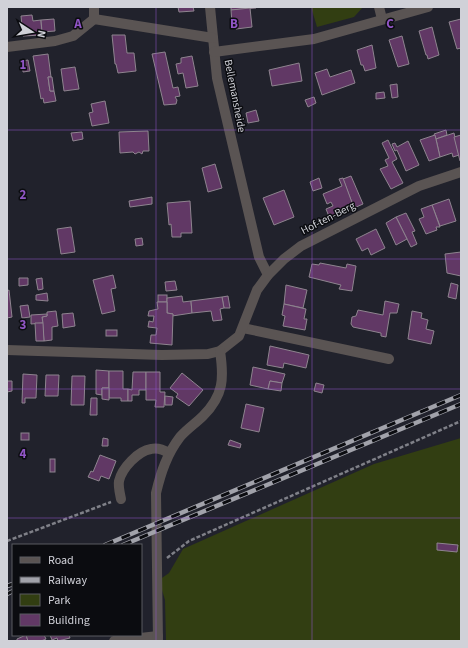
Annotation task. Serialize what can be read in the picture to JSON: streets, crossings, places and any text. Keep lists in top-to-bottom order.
{
  "streets": {
    "street": ["Bellemansheide", "Hof-ten-Berg"]
  },
  "crossings": [
    ["Bellemansheide", "Hof-ten-Berg"]
  ],
  "legend": [
    "Road",
    "Railway",
    "Park",
    "Building"
  ],
  "north": "right",
  "grid": {
    "columns": ["A", "B", "C"],
    "rows": [
      "1",
      "2",
      "3",
      "4"
    ]
  }
}
